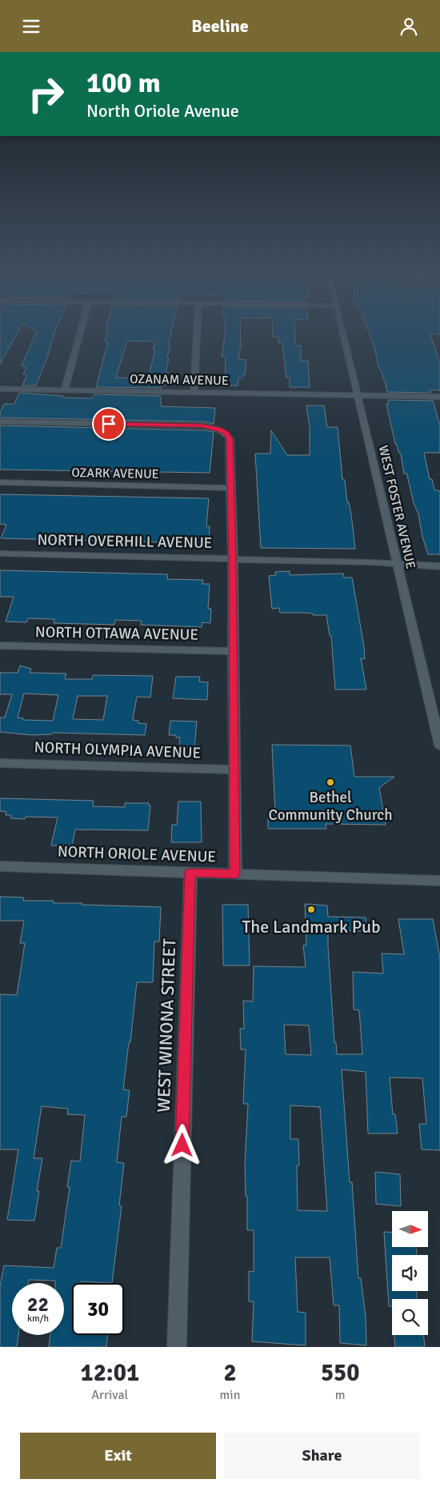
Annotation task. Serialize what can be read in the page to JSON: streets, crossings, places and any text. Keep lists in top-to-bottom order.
{
  "streets": {
    "street": [
      "OZANAM AVENUE",
      "OZARK AVENUE",
      "WEST FOSTER AVENUE",
      "NORTH OVERHILL AVENUE",
      "NORTH OTTAWA AVENUE",
      "NORTH OLYMPIA AVENUE",
      "NORTH ORIOLE AVENUE",
      "WEST WINONA STREET"
    ]
  },
  "crossings": [
    ["OZANAM AVENUE", "WEST FOSTER AVENUE"],
    ["WEST FOSTER AVENUE", "NORTH OVERHILL AVENUE"],
    ["NORTH ORIOLE AVENUE", "WEST WINONA STREET"]
  ],
  "places": ["Bethel Community Church", "The Landmark Pub"],
  "north": "right",
  "page": {
    "header": "Beeline",
    "turn": ["100 m", "North Oriole Avenue"],
    "speed": "22 km/h",
    "limit": "30",
    "eta": [
      "12:01",
      "Arrival",
      "2",
      "min",
      "550",
      "m"
    ],
    "buttons": ["Exit", "Share"]
  }
}
